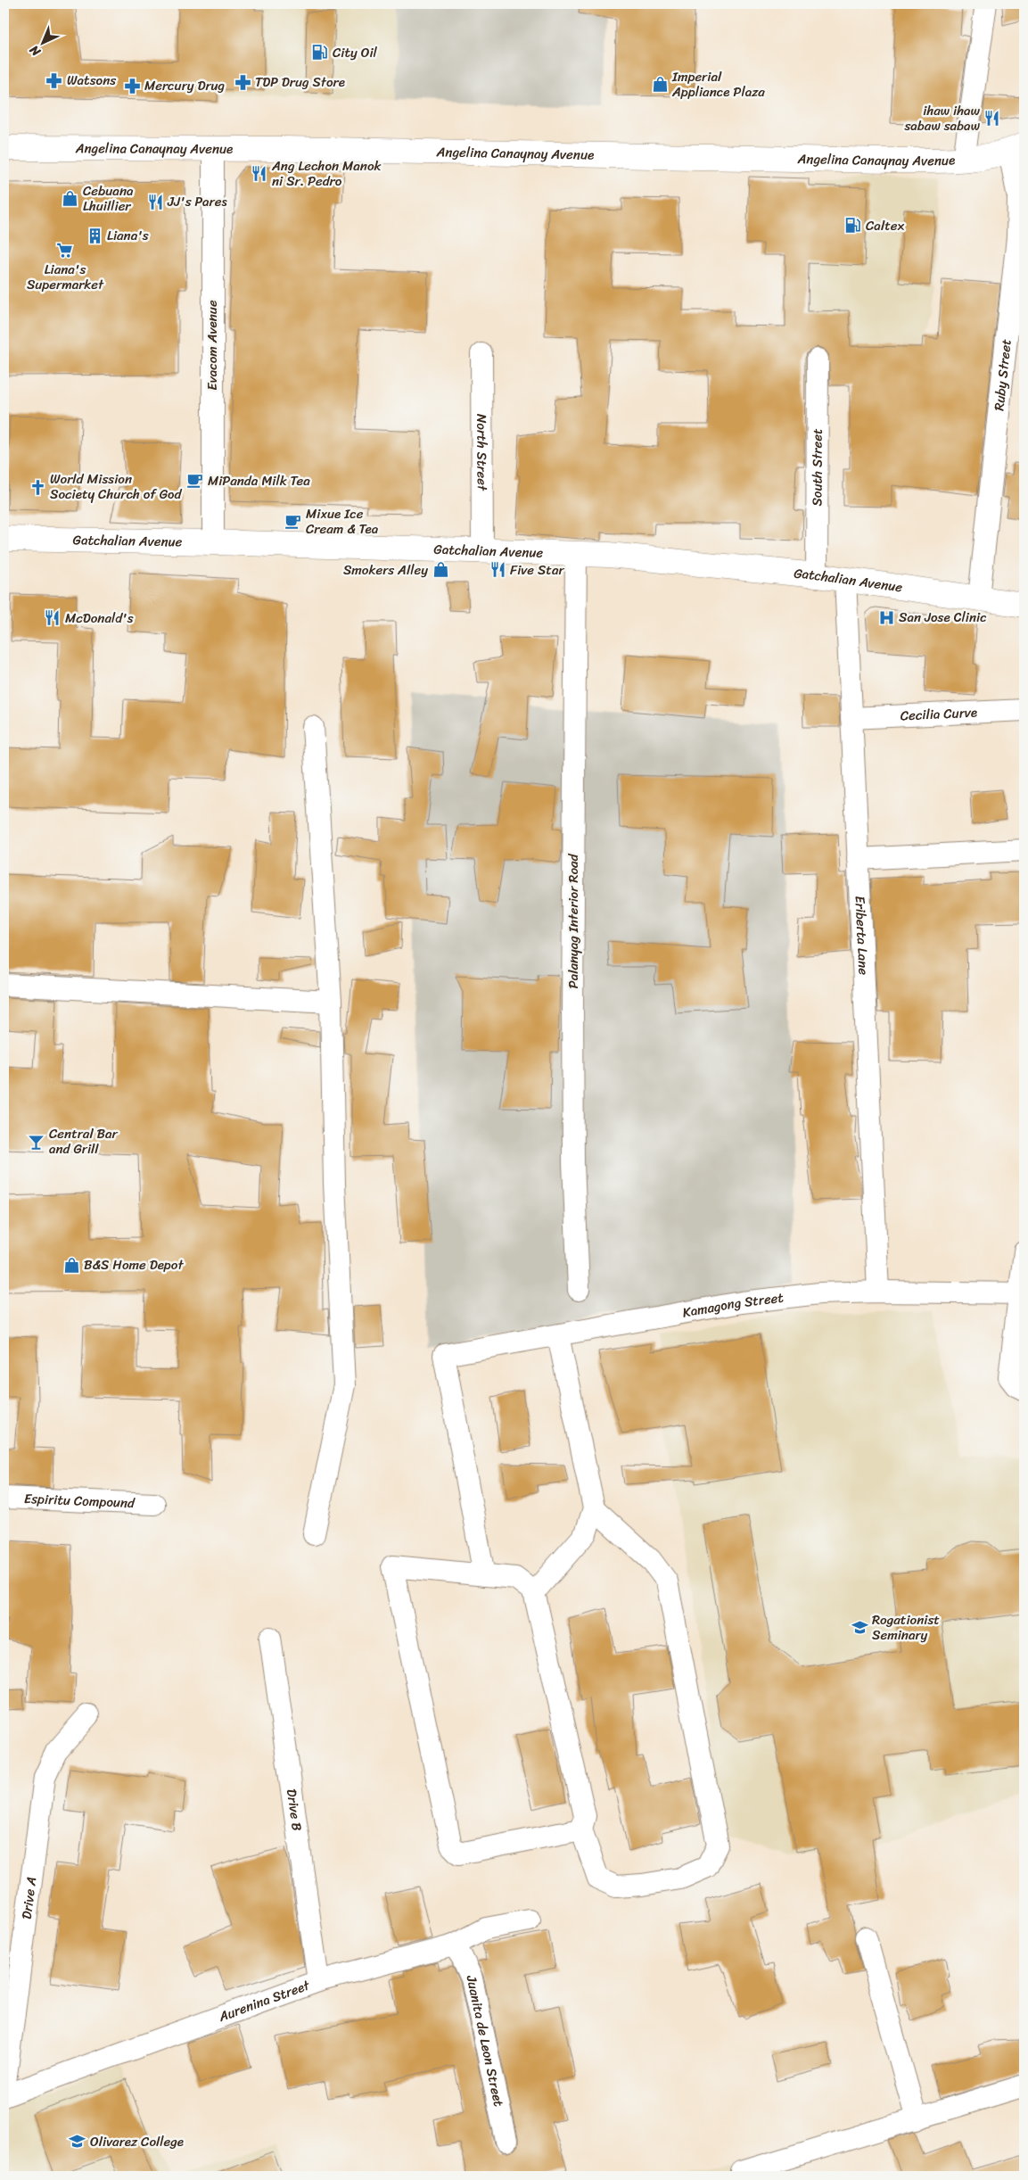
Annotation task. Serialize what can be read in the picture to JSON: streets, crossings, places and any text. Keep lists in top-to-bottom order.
{
  "streets": {
    "street": [
      "Angelina Canaynay Avenue",
      "Evacom Avenue",
      "Ruby Street",
      "North Street",
      "South Street",
      "Gatchalian Avenue",
      "Cecilia Curve",
      "Palanyag Interior Road",
      "Eriberta Lane",
      "Kamagong Street",
      "Espiritu Compound",
      "Drive B",
      "Drive A",
      "Aurenina Street",
      "Juanita de Leon Street"
    ]
  },
  "crossings": [
    ["Angelina Canaynay Avenue", "Evacom Avenue"],
    ["Angelina Canaynay Avenue", "Ruby Street"],
    ["Evacom Avenue", "Gatchalian Avenue"],
    ["Ruby Street", "Gatchalian Avenue"],
    ["North Street", "Gatchalian Avenue"],
    ["South Street", "Gatchalian Avenue"],
    ["Gatchalian Avenue", "Palanyag Interior Road"],
    ["Gatchalian Avenue", "Eriberta Lane"],
    ["Cecilia Curve", "Eriberta Lane"],
    ["Eriberta Lane", "Kamagong Street"],
    ["Drive B", "Aurenina Street"],
    ["Drive A", "Aurenina Street"],
    ["Aurenina Street", "Juanita de Leon Street"]
  ],
  "places": {
    "fuel station": ["City Oil", "Caltex"],
    "pharmacy": ["Watsons", "TDP Drug Store", "Mercury Drug"],
    "shop": [
      "Imperial Appliance Plaza",
      "Cebuana Lhuillier",
      "Smokers Alley",
      "B&S Home Depot"
    ],
    "restaurant": [
      "ihaw ihaw sabaw sabaw",
      "Ang Lechon Manok ni Sr. Pedro",
      "JJ's Pares",
      "Five Star",
      "McDonald's"
    ],
    "building": ["Liana's"],
    "supermarket": ["Liana's Supermarket"],
    "cafe": ["MiPanda Milk Tea", "Mixue Ice Cream & Tea"],
    "church": ["World Mission Society Church of God"],
    "hospital": ["San Jose Clinic"],
    "bar": ["Central Bar and Grill"],
    "school or university": ["Rogationist Seminary", "Olivarez College"]
  },
  "north": "bottom left"
}
